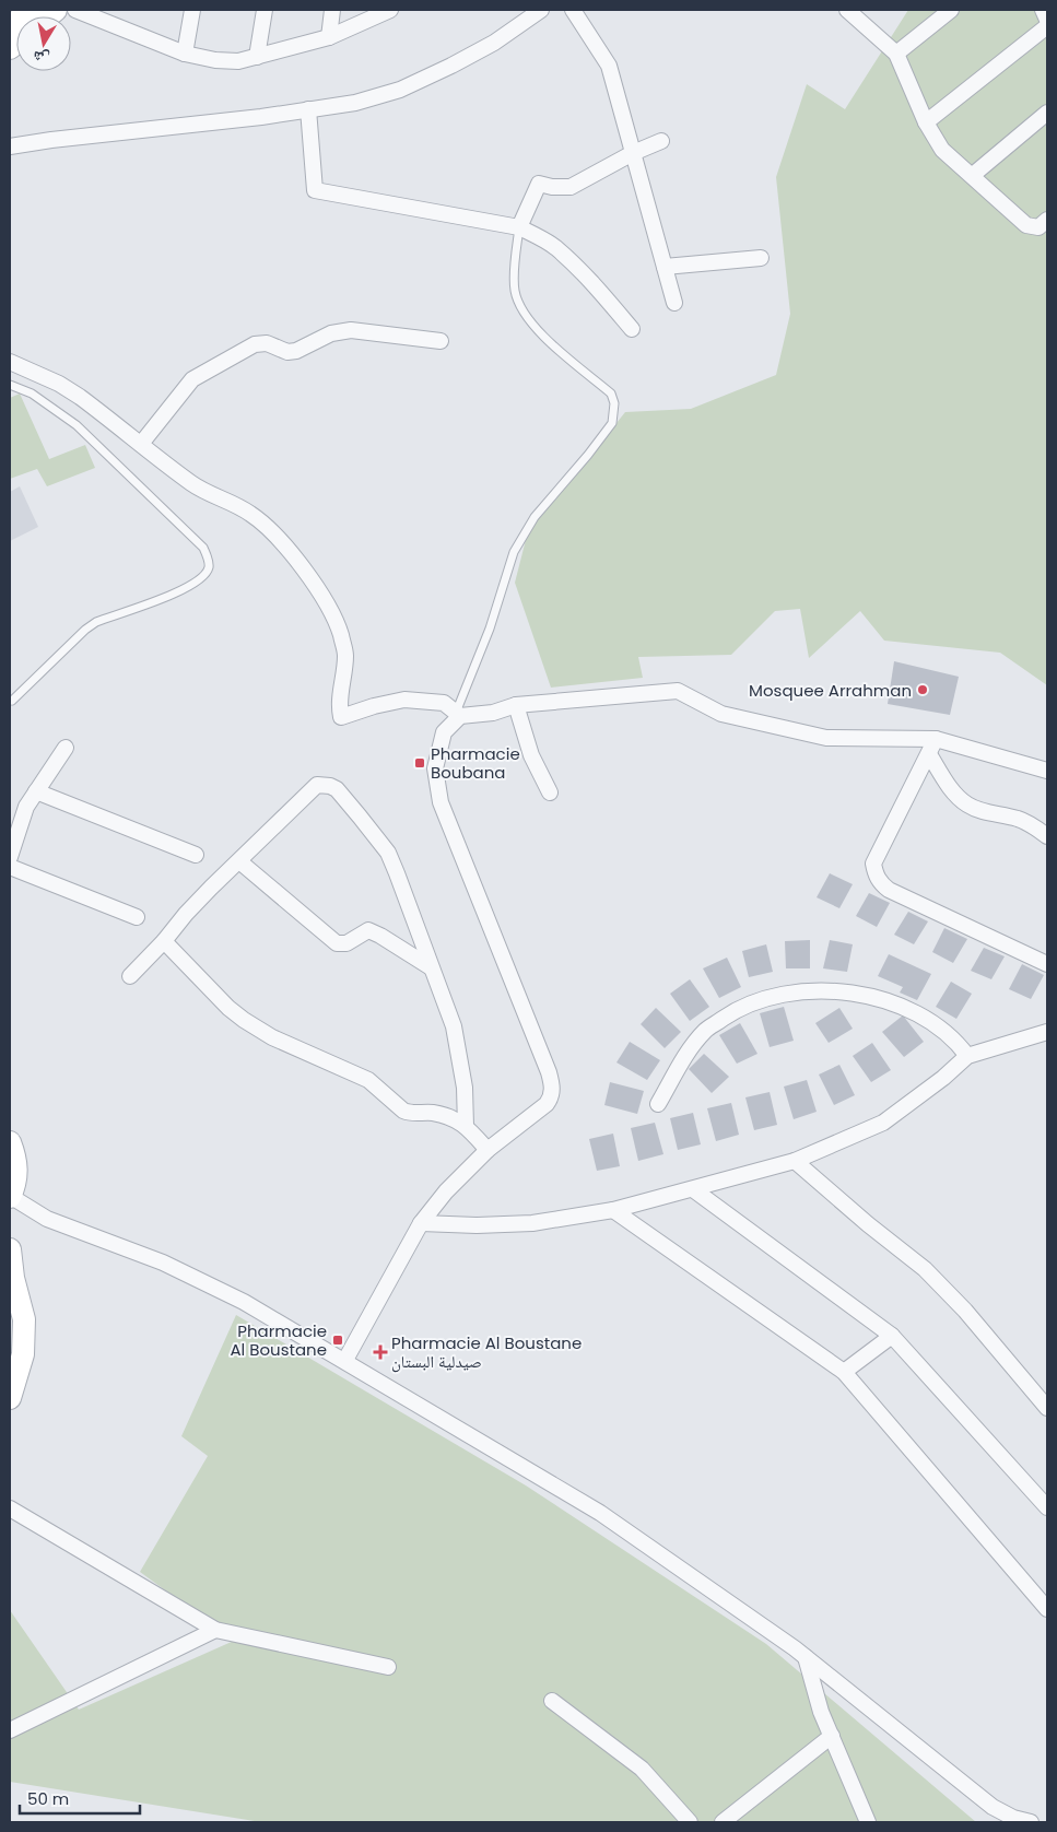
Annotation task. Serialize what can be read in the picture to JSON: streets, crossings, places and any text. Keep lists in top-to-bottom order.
{
  "places": {
    "other": ["Mosquee Arrahman"],
    "transit": ["Pharmacie Boubana", "Pharmacie Al Boustane"],
    "health": ["Pharmacie Al Boustane صيدلية البستان"]
  },
  "scale_bar": "50 m",
  "north": "bottom"
}
